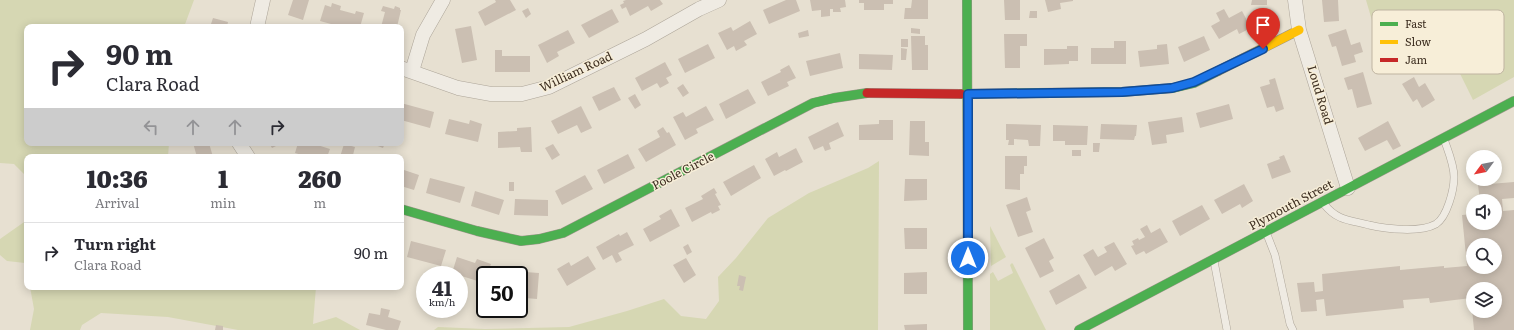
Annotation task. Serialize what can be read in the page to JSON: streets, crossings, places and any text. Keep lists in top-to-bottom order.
{
  "streets": {
    "street": [
      "William Road",
      "Loud Road",
      "Poole Circle",
      "Plymouth Street"
    ]
  },
  "crossings": [
    ["Loud Road", "Poole Circle"],
    ["Loud Road", "Plymouth Street"]
  ],
  "legend": ["Fast", "Slow", "Jam"],
  "north": "bottom left",
  "page": {
    "turn": ["90 m", "Clara Road"],
    "eta": [
      "10:36",
      "Arrival",
      "1",
      "min",
      "260",
      "m"
    ],
    "list": [
      {
        "name": "Turn right",
        "note": "Clara Road",
        "value": "90 m"
      }
    ],
    "speed": "41 km/h",
    "limit": "50"
  }
}
